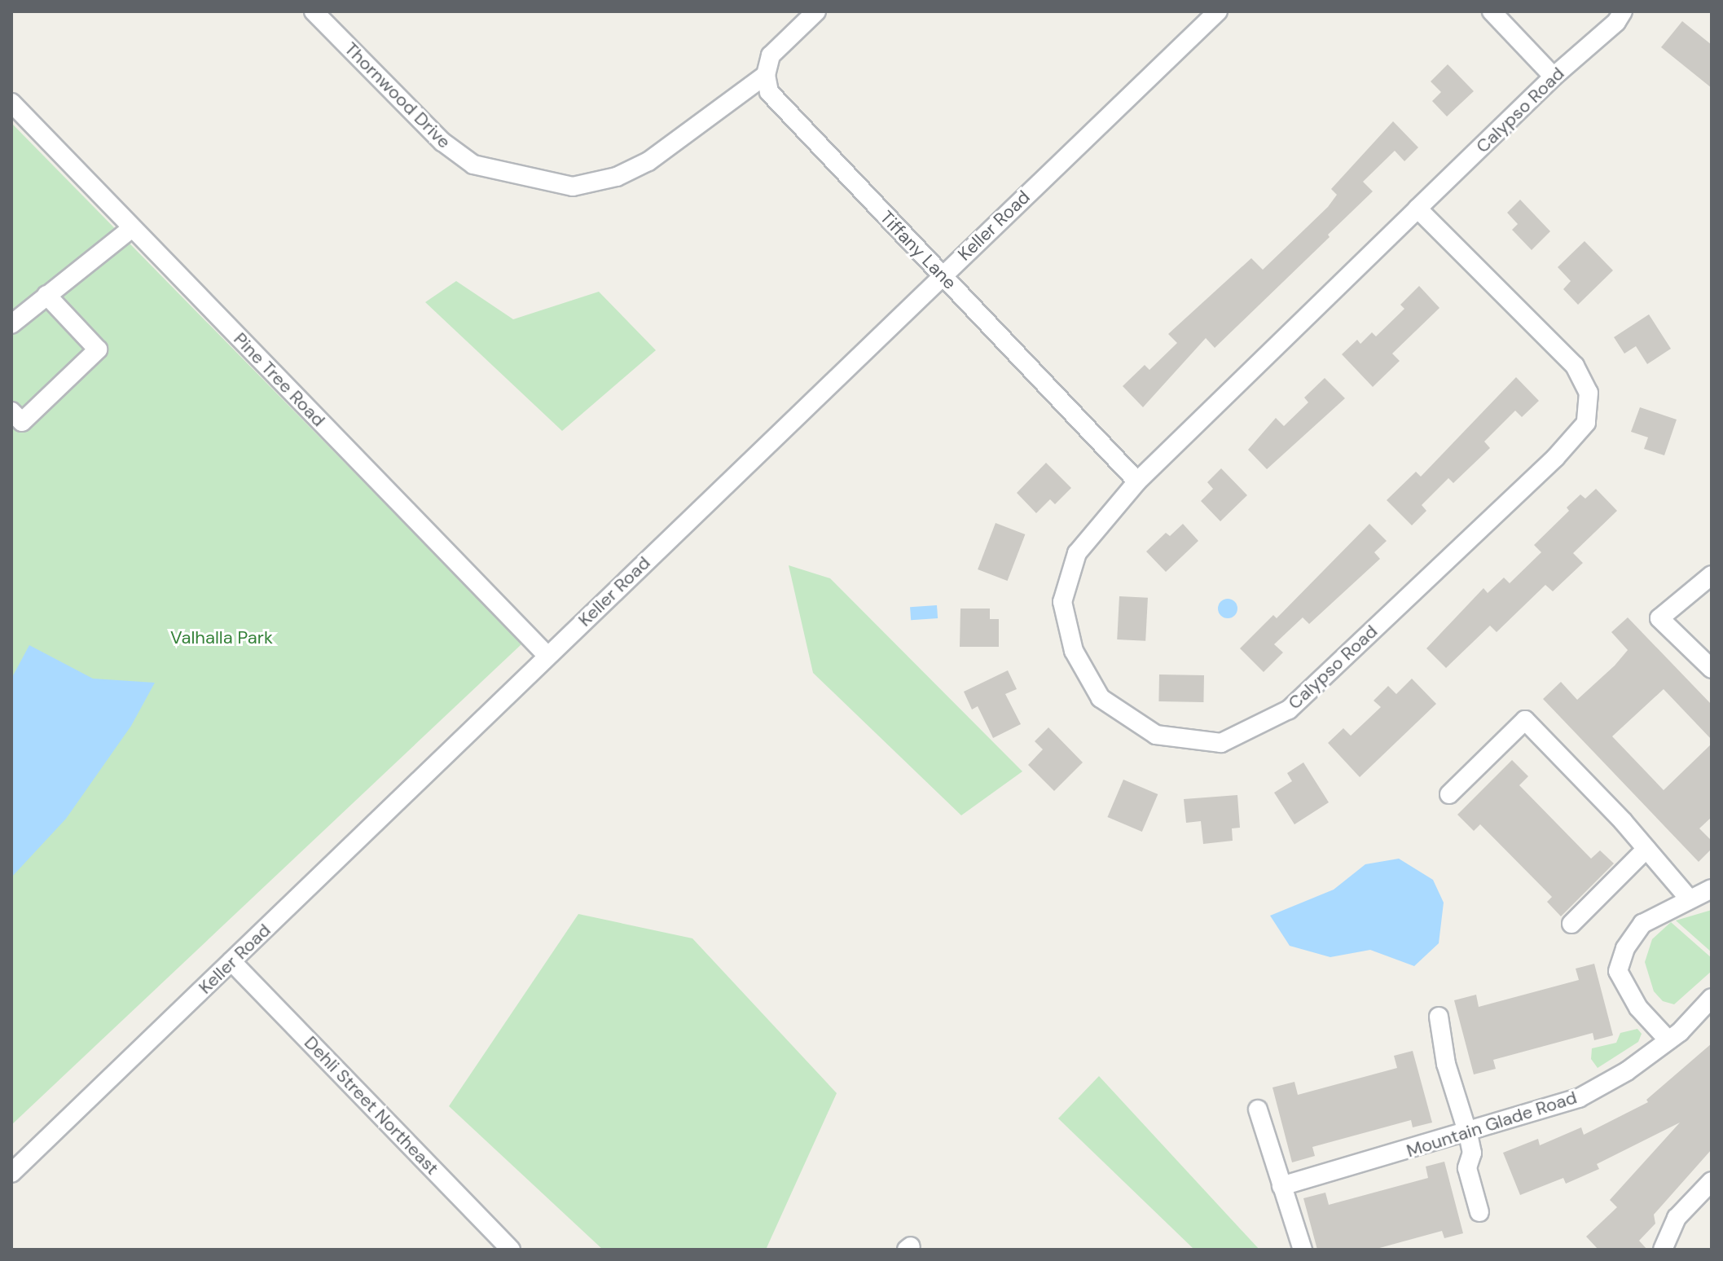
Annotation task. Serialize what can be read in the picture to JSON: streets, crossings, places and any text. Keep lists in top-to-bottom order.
{
  "streets": {
    "street": [
      "Thornwood Drive",
      "Calypso Road",
      "Keller Road",
      "Tiffany Lane",
      "Pine Tree Road",
      "Dehli Street Northeast",
      "Mountain Glade Road"
    ]
  },
  "crossings": [
    ["Thornwood Drive", "Tiffany Lane"],
    ["Calypso Road", "Tiffany Lane"],
    ["Keller Road", "Tiffany Lane"],
    ["Keller Road", "Pine Tree Road"],
    ["Keller Road", "Dehli Street Northeast"]
  ],
  "parks": ["Valhalla Park"]
}
